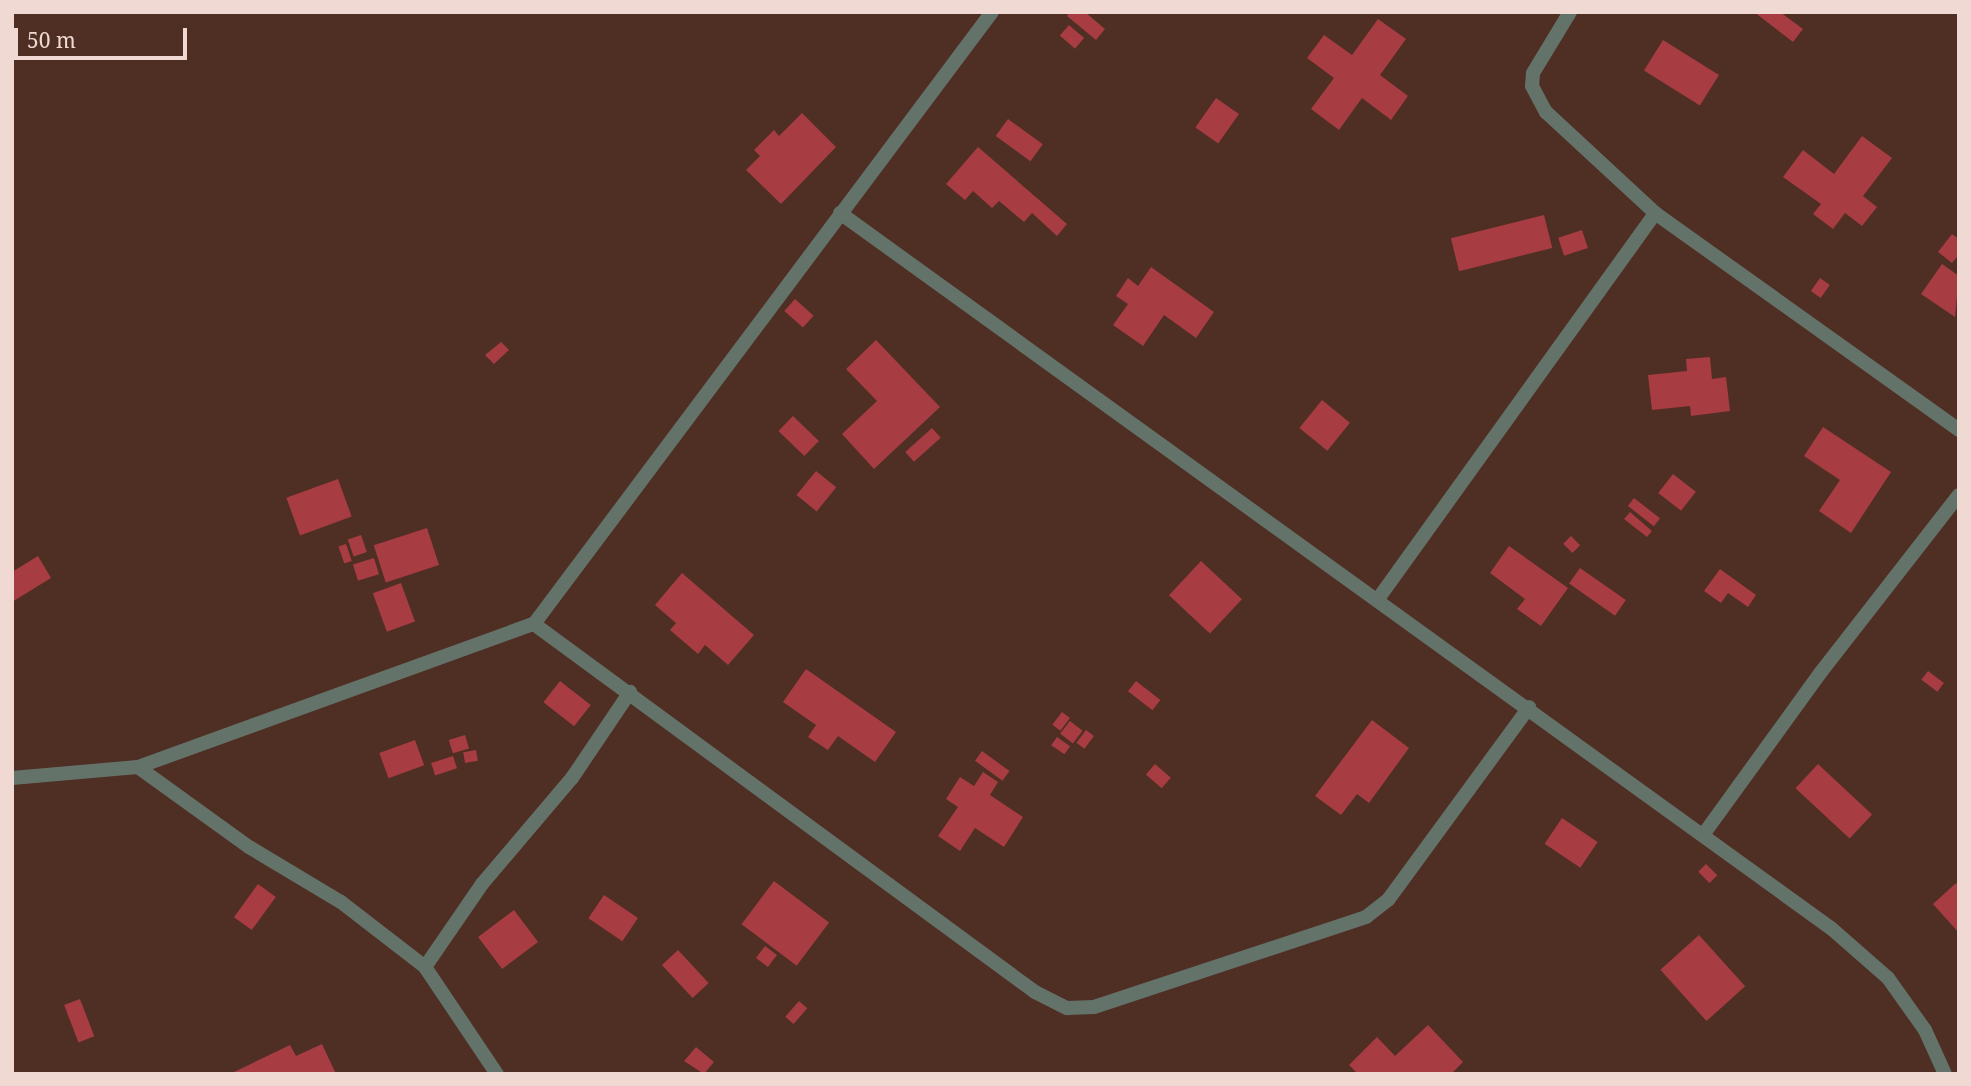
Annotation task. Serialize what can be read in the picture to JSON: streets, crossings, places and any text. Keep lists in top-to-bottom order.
{
  "scale_bar": "50 m"
}
